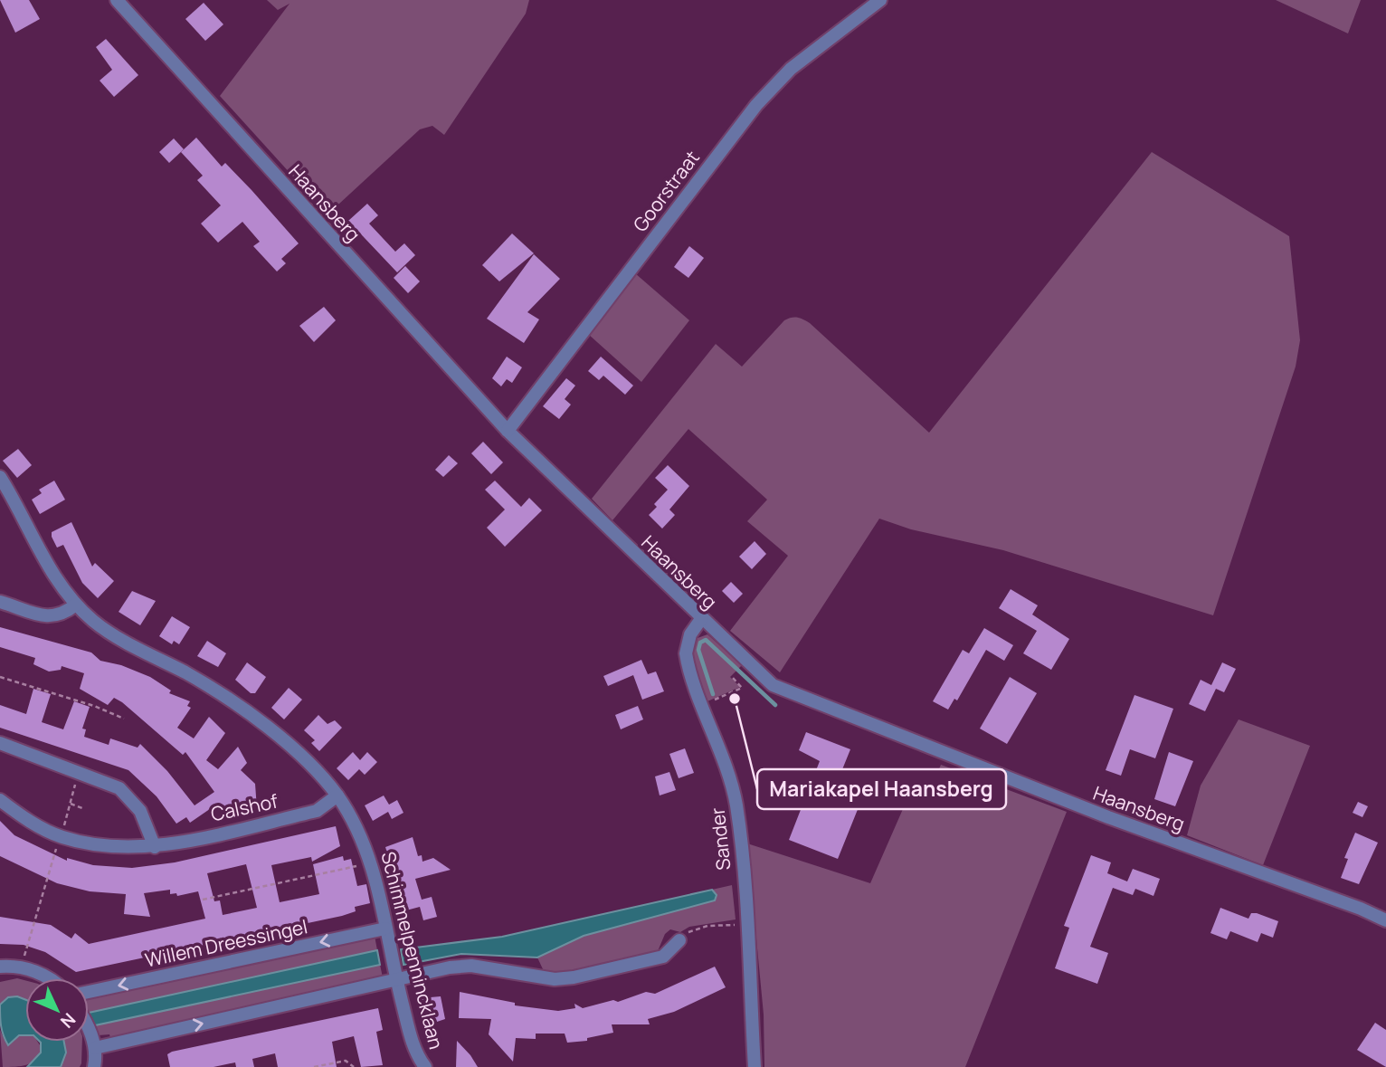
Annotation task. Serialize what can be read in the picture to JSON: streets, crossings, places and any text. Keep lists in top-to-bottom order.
{
  "streets": {
    "street": [
      "Goorstraat",
      "Haansberg",
      "Calshof",
      "Sander",
      "Willem Dreessingel",
      "Schimmelpennincklaan"
    ]
  },
  "crossings": [
    ["Goorstraat", "Haansberg"],
    ["Haansberg", "Sander"],
    ["Calshof", "Schimmelpennincklaan"],
    ["Willem Dreessingel", "Schimmelpennincklaan"]
  ],
  "places": ["Mariakapel Haansberg"],
  "north": "bottom right"
}
